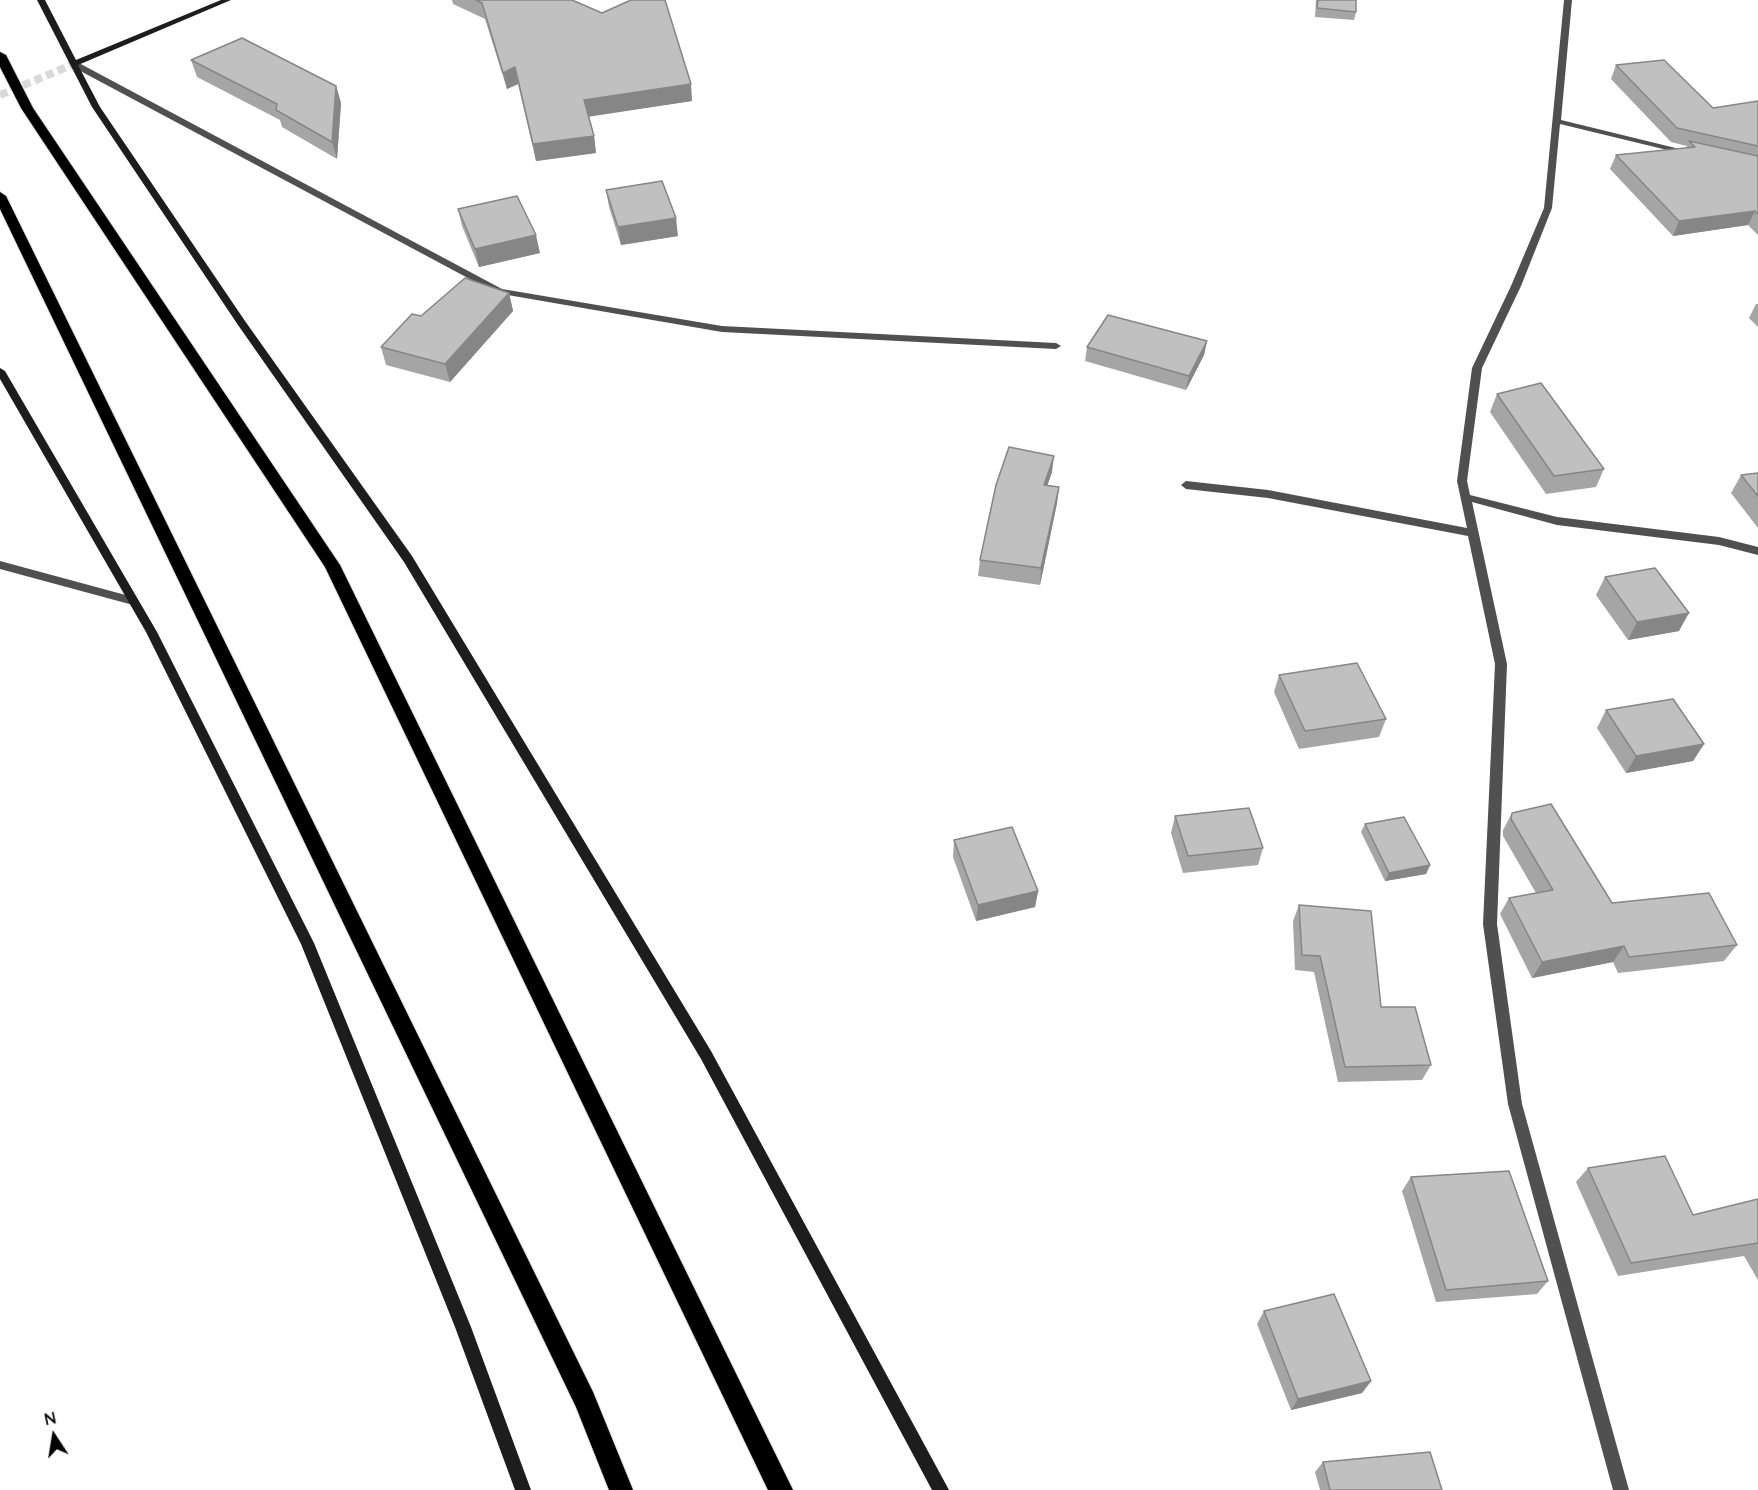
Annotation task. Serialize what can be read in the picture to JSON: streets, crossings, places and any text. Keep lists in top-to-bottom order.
{
  "north": "top"
}
